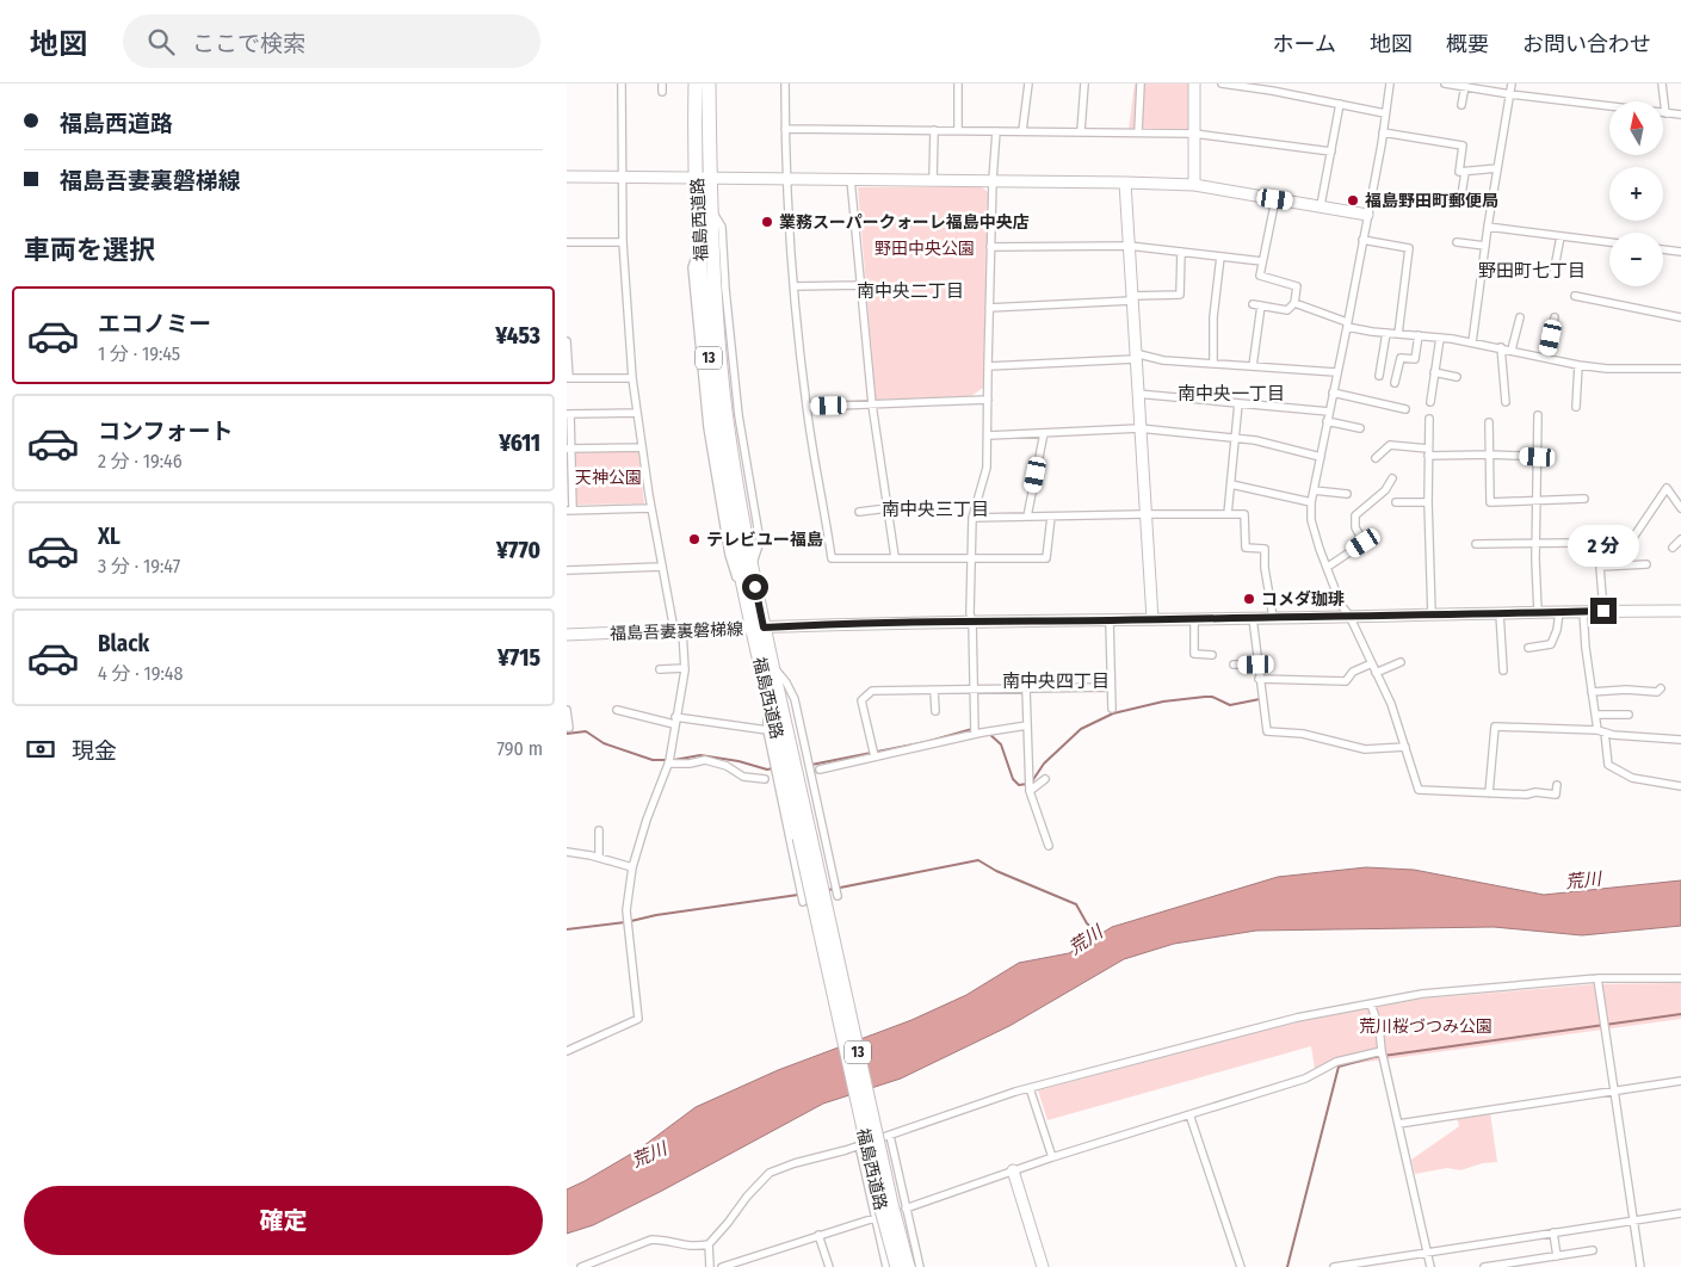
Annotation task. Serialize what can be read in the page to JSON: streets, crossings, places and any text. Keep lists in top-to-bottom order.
{
  "streets": {
    "highway": ["福島西道路", "13"],
    "street": ["福島吾妻裏磐梯線"]
  },
  "crossings": [
    ["福島西道路", "福島吾妻裏磐梯線"]
  ],
  "districts": [
    "野田町七丁目",
    "南中央二丁目",
    "南中央一丁目",
    "南中央三丁目",
    "南中央四丁目"
  ],
  "water": ["荒川"],
  "parks": ["野田中央公園", "天神公園", "荒川桜づつみ公園"],
  "places": [
    "福島野田町郵便局",
    "業務スーパークォーレ福島中央店",
    "テレビユー福島",
    "コメダ珈琲"
  ],
  "north": "top",
  "page": {
    "header": "地図",
    "search": "ここで検索",
    "nav": [
      "ホーム",
      "地図",
      "概要",
      "お問い合わせ"
    ],
    "banner": ["福島西道路", "福島吾妻裏磐梯線"],
    "map_buttons": ["+", "−"],
    "heading": "車両を選択",
    "list": [
      {
        "name": "エコノミー",
        "note": "1 分 · 19:45",
        "value": "¥453"
      },
      {
        "name": "コンフォート",
        "note": "2 分 · 19:46",
        "value": "¥611"
      },
      {
        "name": "XL",
        "note": "3 分 · 19:47",
        "value": "¥770"
      },
      {
        "name": "Black",
        "note": "4 分 · 19:48",
        "value": "¥715"
      }
    ],
    "bubble": "2 分",
    "pay": ["現金", "790 m"],
    "buttons": "確定"
  }
}
